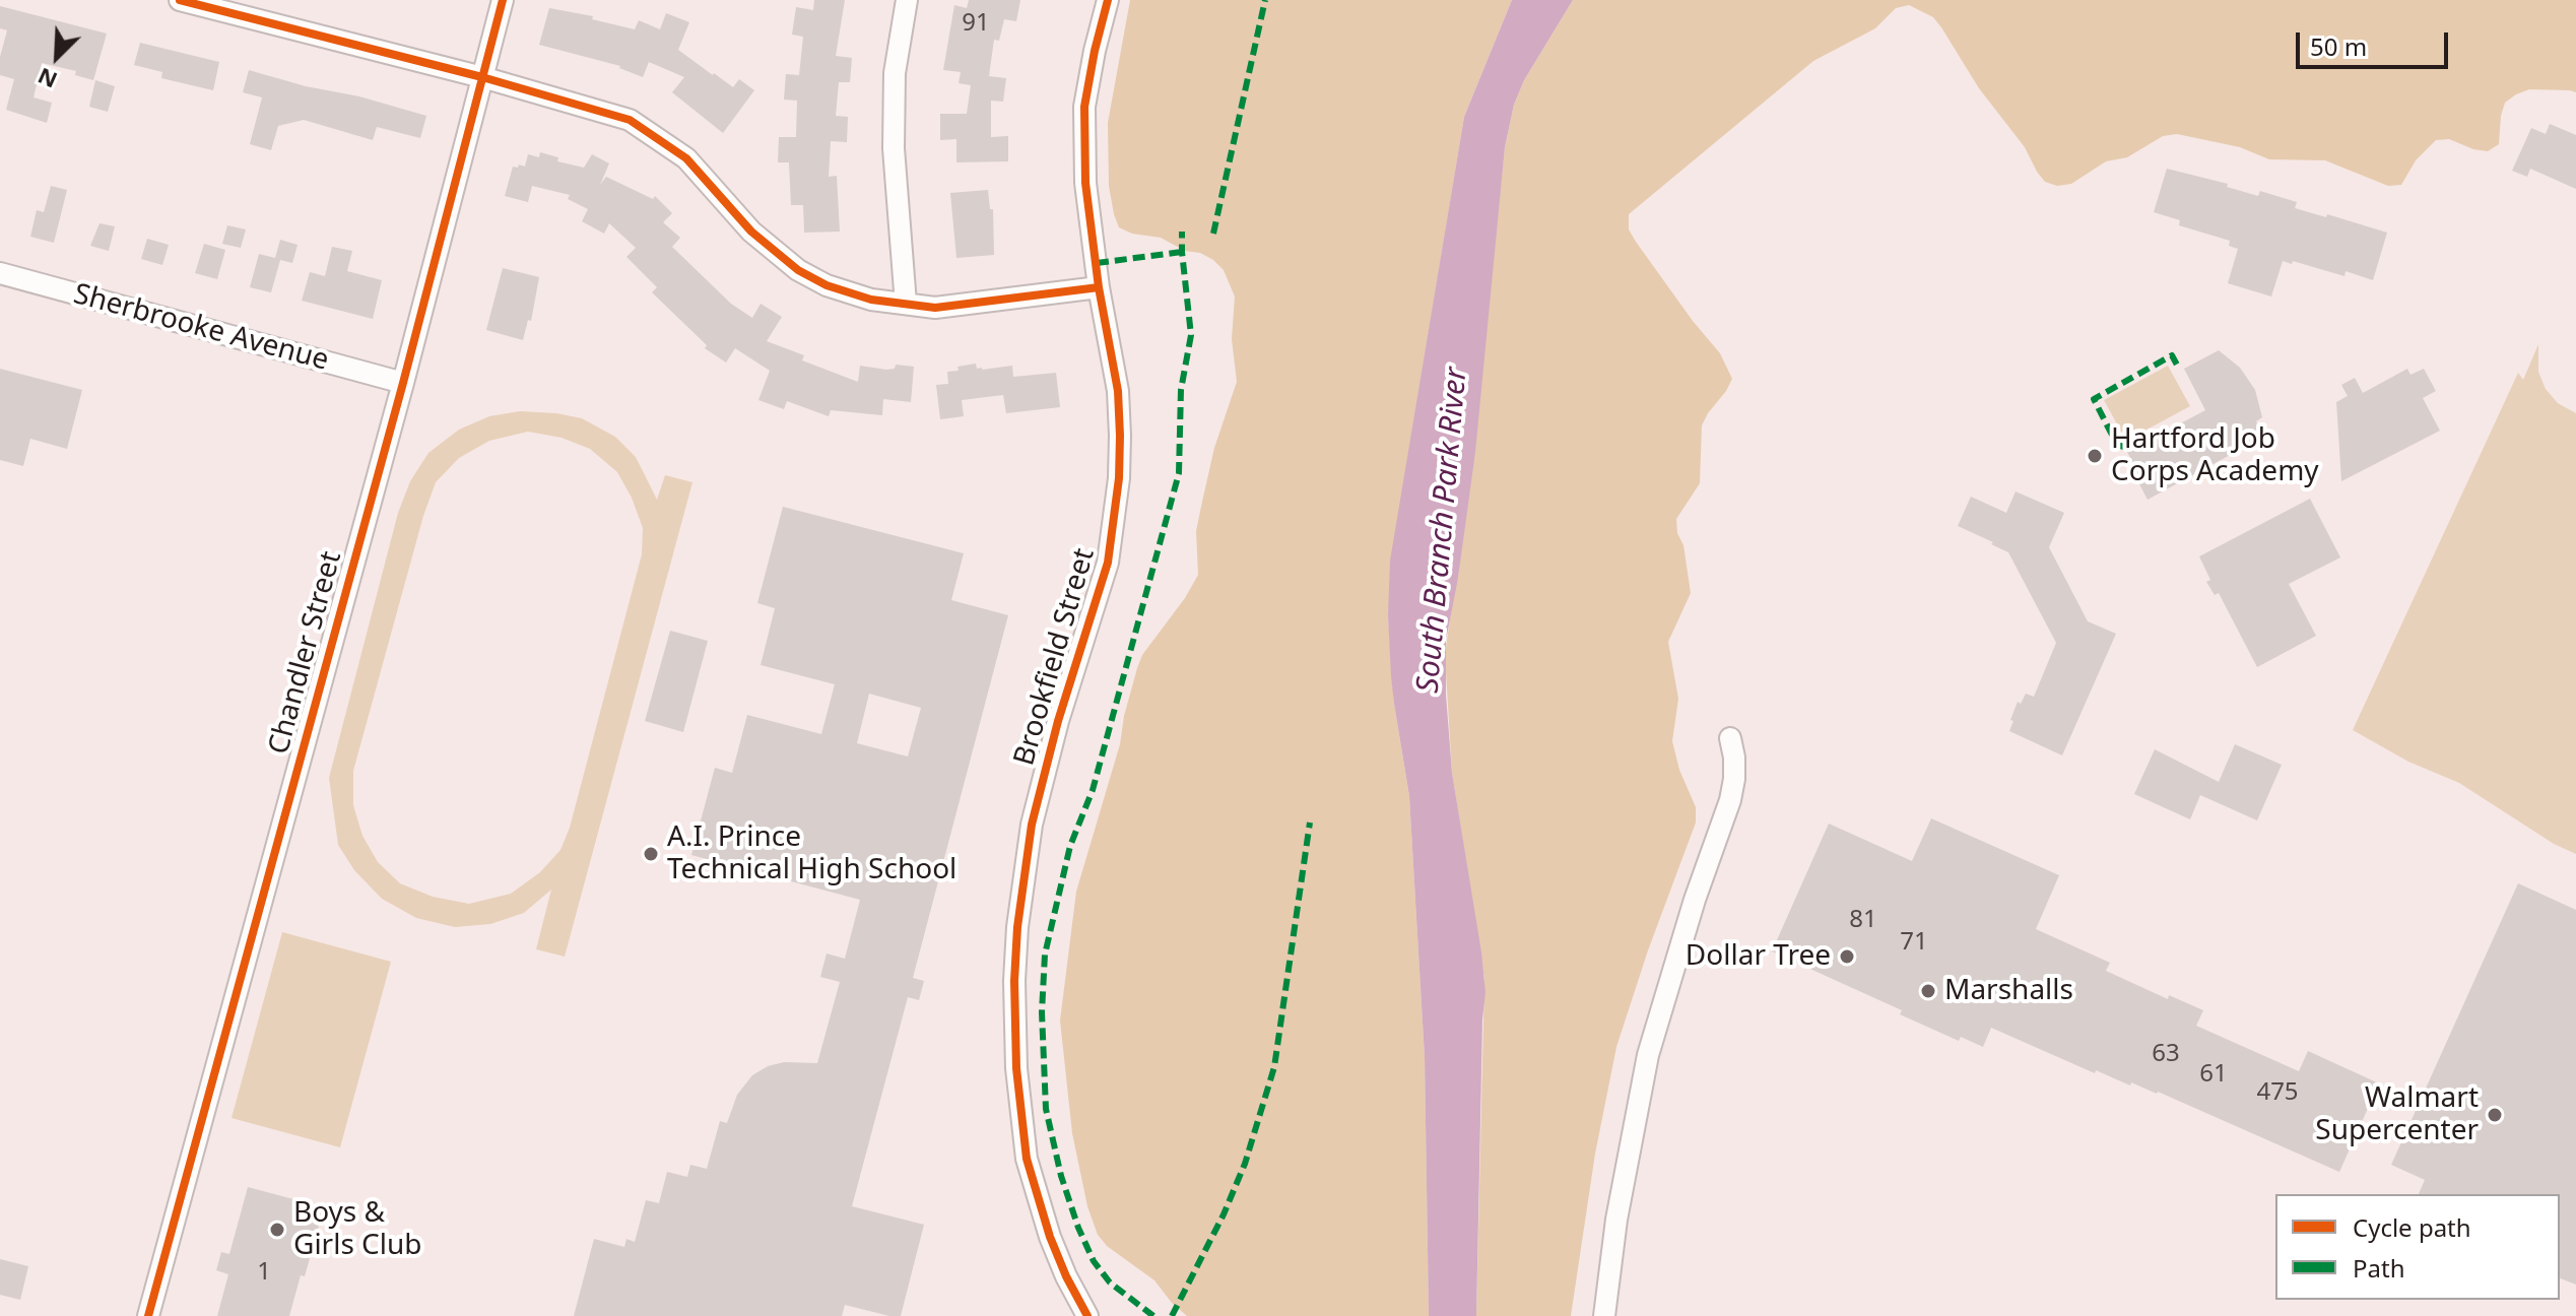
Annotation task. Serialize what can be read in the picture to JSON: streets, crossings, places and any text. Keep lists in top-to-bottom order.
{
  "streets": {
    "street": ["Sherbrooke Avenue", "Chandler Street", "Brookfield Street"]
  },
  "crossings": [
    ["Sherbrooke Avenue", "Chandler Street"]
  ],
  "water": ["South Branch Park River"],
  "places": [
    "Hartford Job Corps Academy",
    "A.I. Prince Technical High School",
    "Dollar Tree",
    "Marshalls",
    "Walmart Supercenter",
    "Boys & Girls Club"
  ],
  "house_numbers": [
    "91",
    "81",
    "71",
    "63",
    "61",
    "475",
    "1"
  ],
  "legend": ["Cycle path", "Path"],
  "scale_bar": "50 m",
  "north": "bottom left"
}
